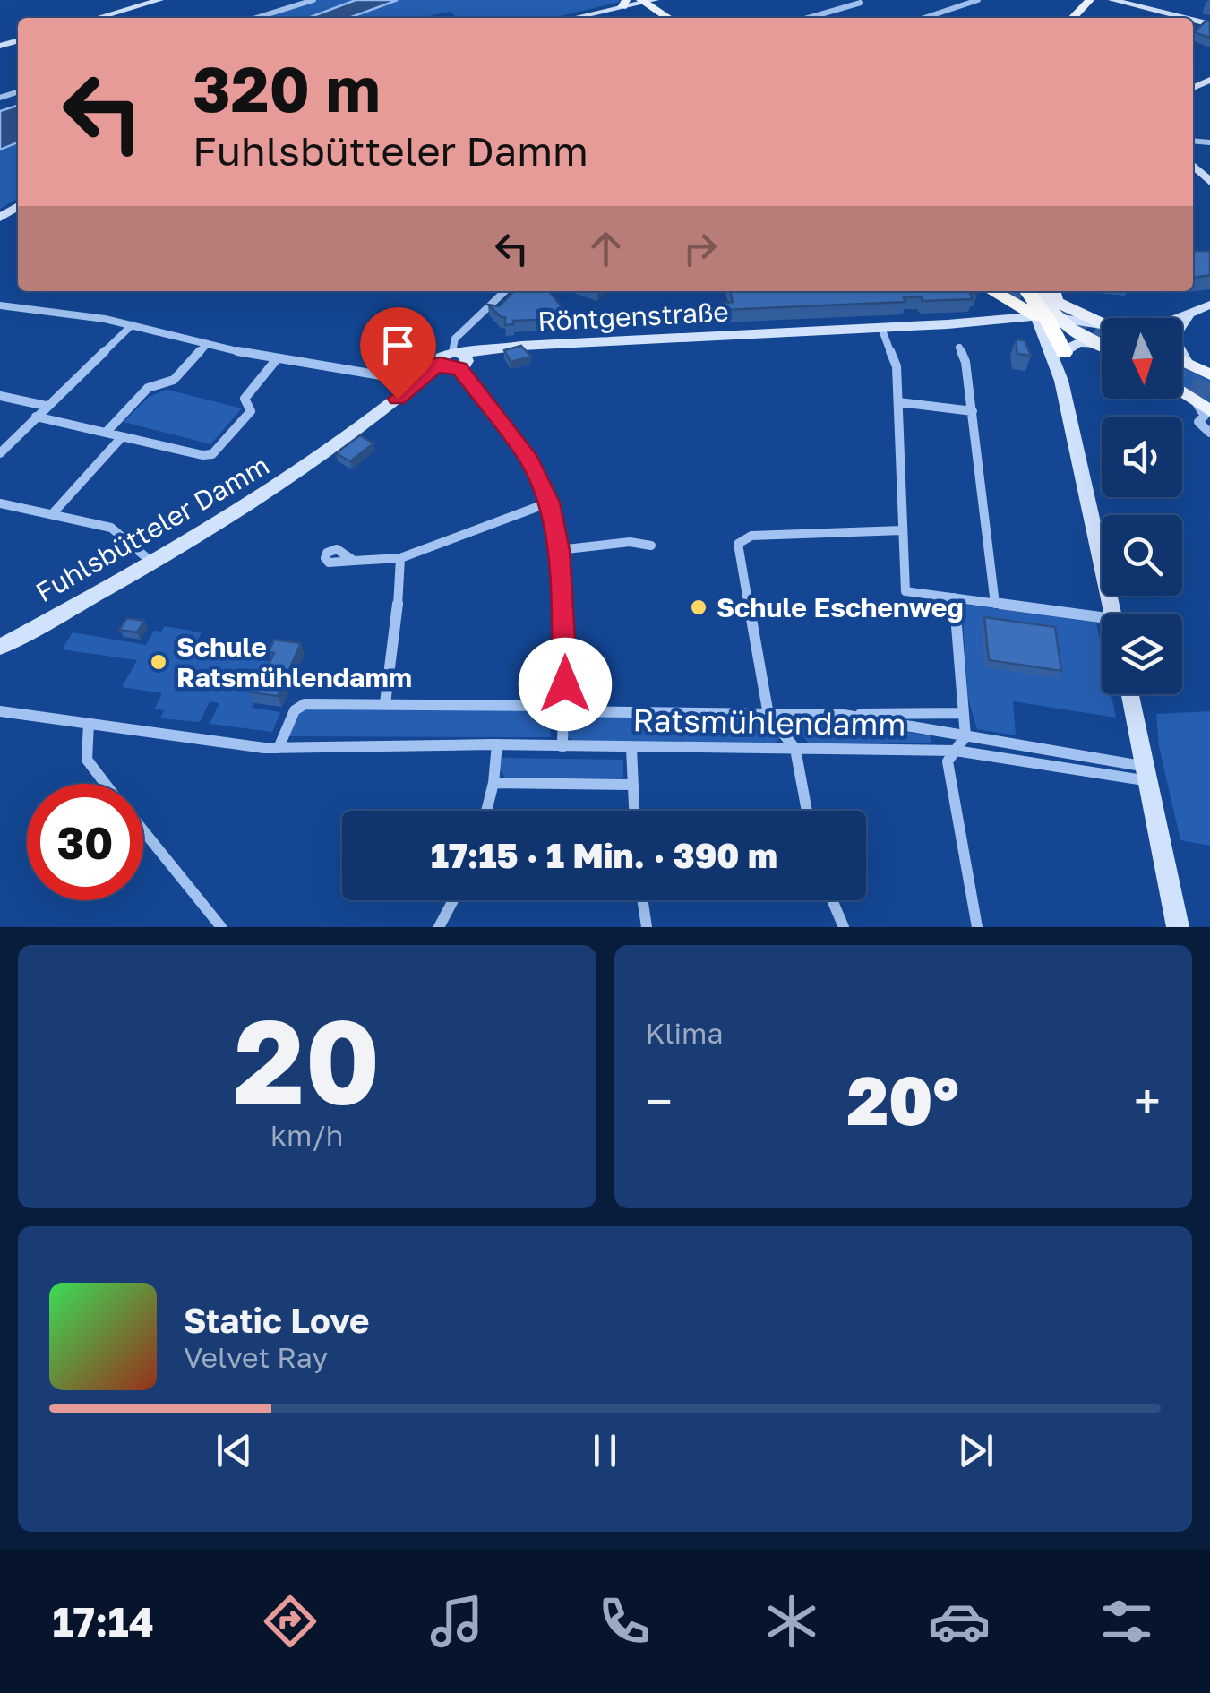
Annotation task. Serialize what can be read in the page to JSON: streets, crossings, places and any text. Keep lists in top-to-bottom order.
{
  "streets": {
    "street": ["Röntgenstraße", "Fuhlsbütteler Damm", "Ratsmühlendamm"]
  },
  "crossings": [
    ["Röntgenstraße", "Fuhlsbütteler Damm"]
  ],
  "places": ["Schule Eschenweg", "Schule Ratsmühlendamm"],
  "north": "bottom",
  "page": {
    "turn": ["320 m", "Fuhlsbütteler Damm"],
    "limit": "30",
    "trip": "17:15 · 1 Min. · 390 m",
    "tile": [
      ["20", "km/h"],
      "Klima"
    ],
    "heat": ["−", "20°", "+"],
    "song": ["Static Love", "Velvet Ray"],
    "tabs": "17:14"
  }
}
